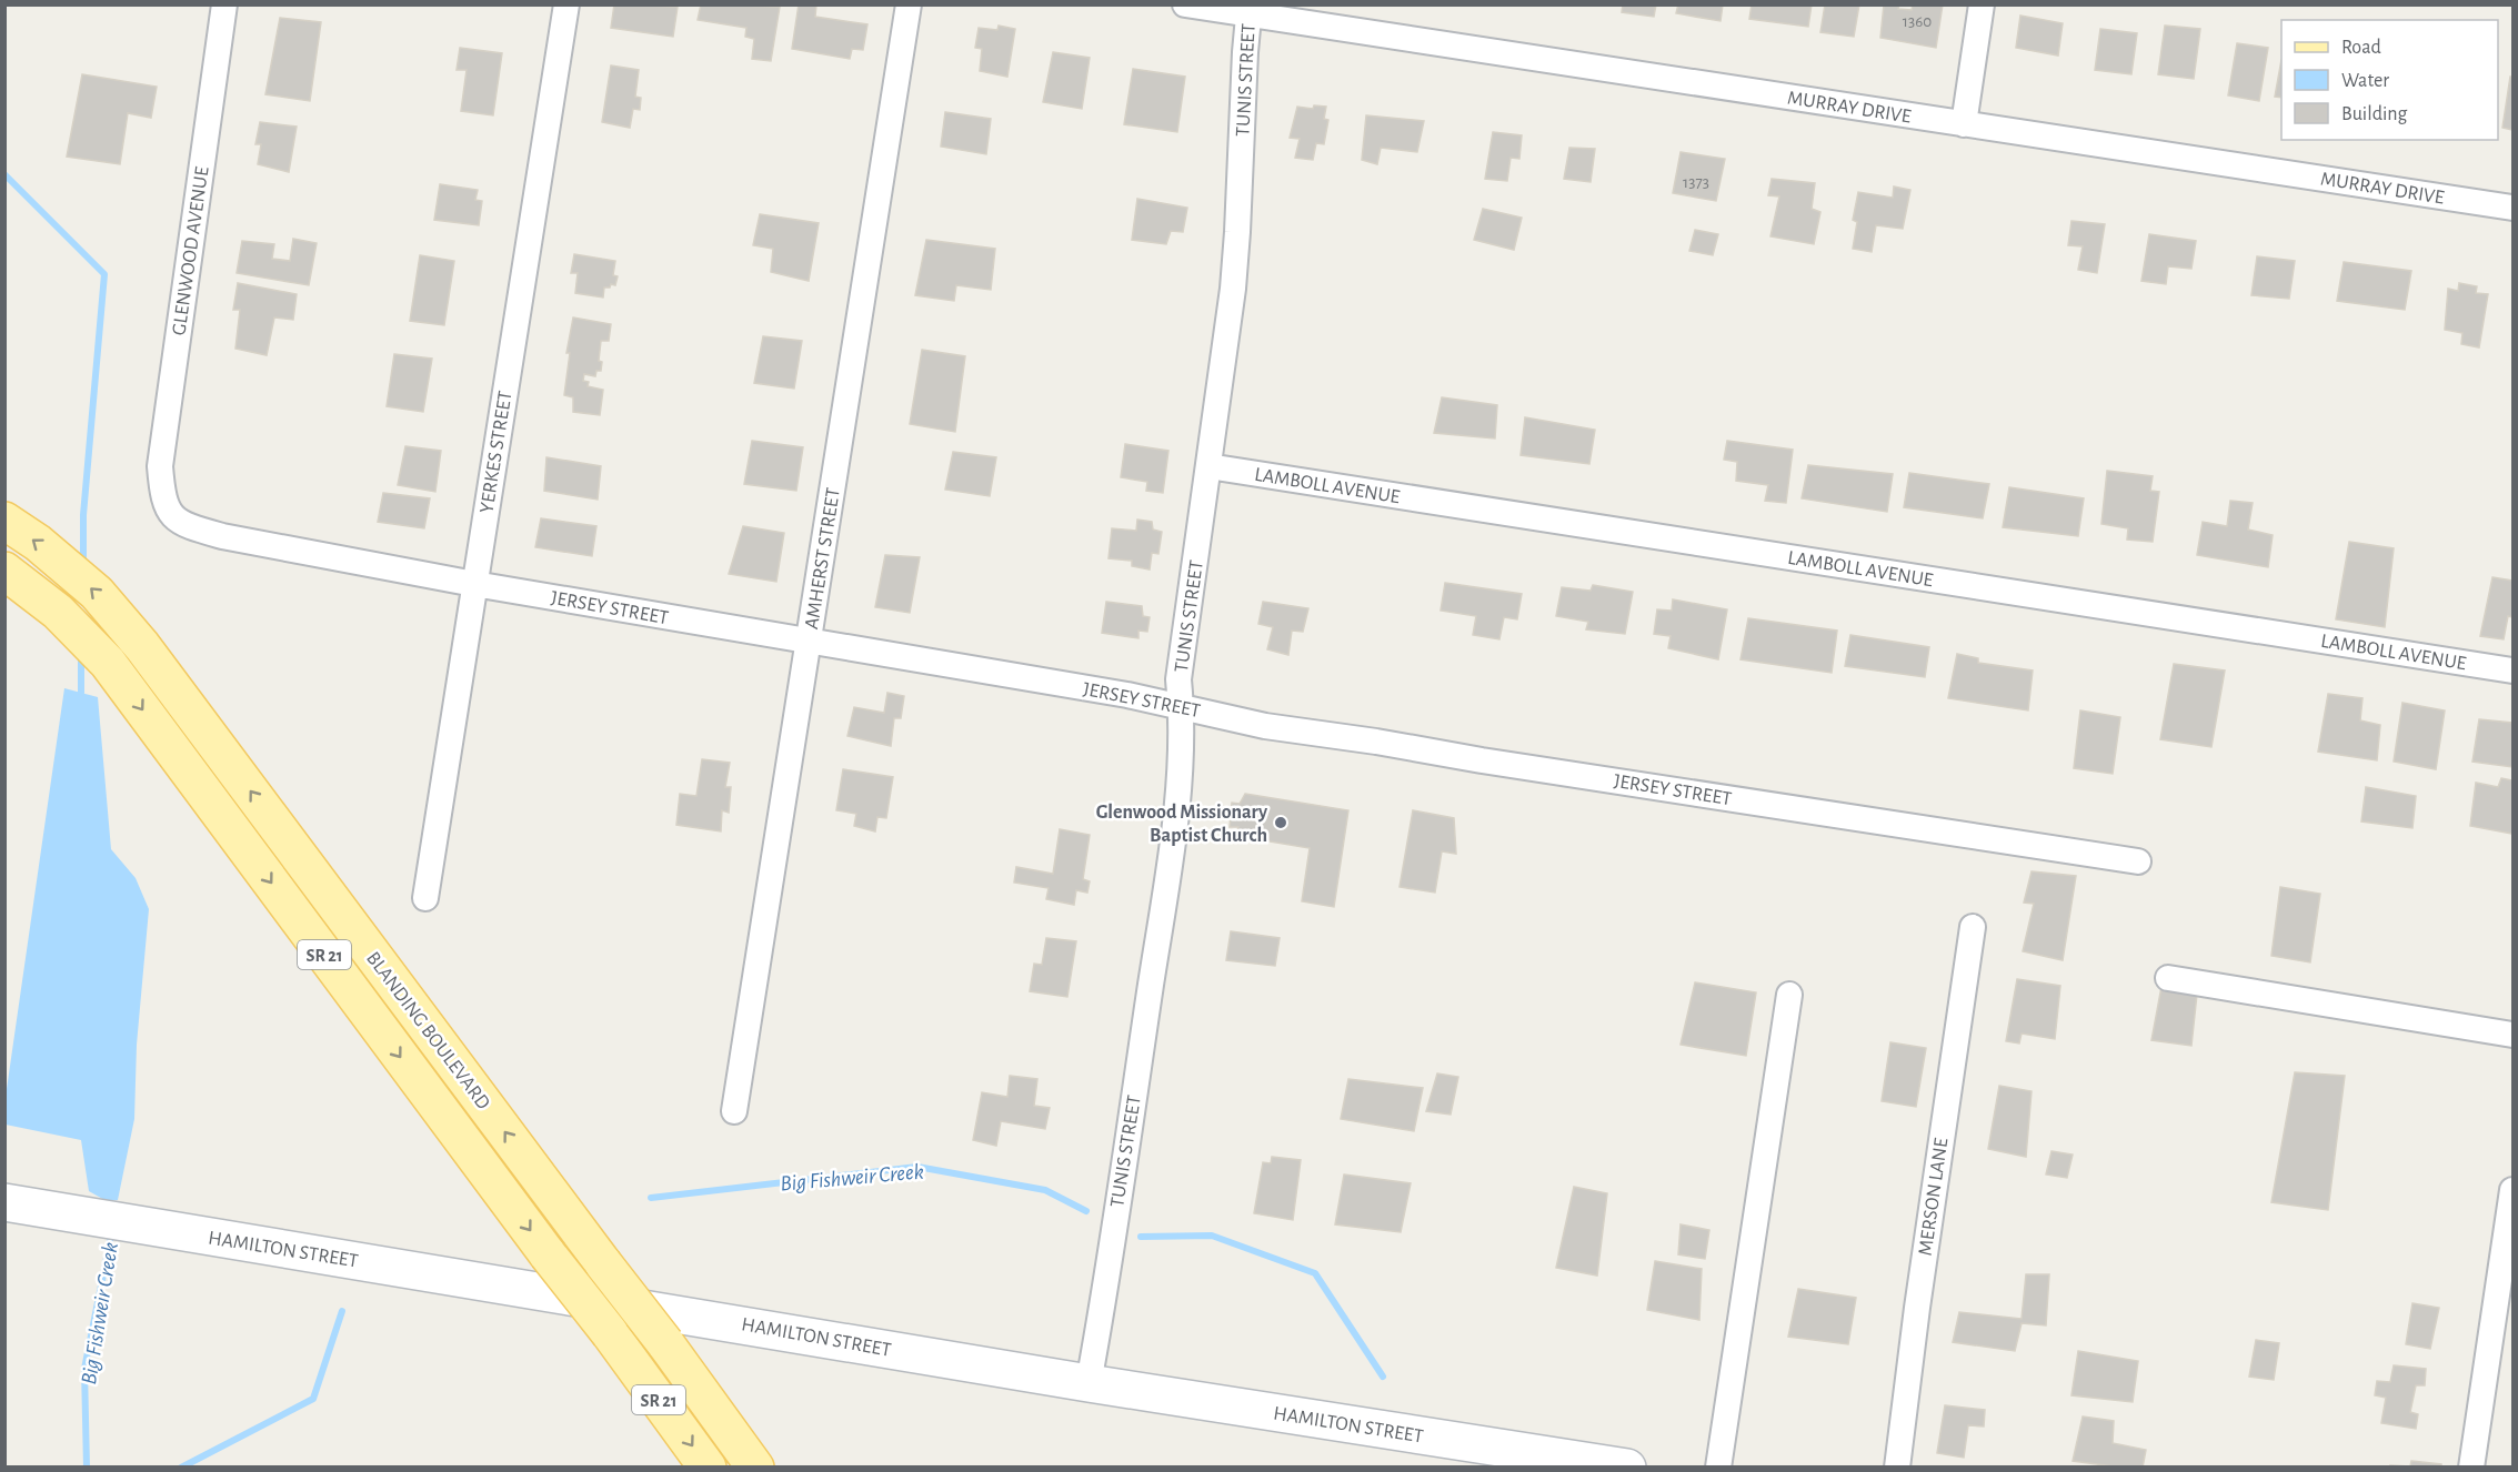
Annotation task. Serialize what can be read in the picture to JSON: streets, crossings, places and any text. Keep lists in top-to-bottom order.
{
  "streets": {
    "main road": ["SR 21", "BLANDING BOULEVARD"],
    "street": [
      "TUNIS STREET",
      "MURRAY DRIVE",
      "GLENWOOD AVENUE",
      "YERKES STREET",
      "LAMBOLL AVENUE",
      "AMHERST STREET",
      "JERSEY STREET",
      "MERSON LANE",
      "HAMILTON STREET"
    ]
  },
  "crossings": [
    ["TUNIS STREET", "MURRAY DRIVE"],
    ["TUNIS STREET", "LAMBOLL AVENUE"],
    ["TUNIS STREET", "JERSEY STREET"],
    ["TUNIS STREET", "HAMILTON STREET"],
    ["GLENWOOD AVENUE", "JERSEY STREET"],
    ["YERKES STREET", "JERSEY STREET"],
    ["AMHERST STREET", "JERSEY STREET"]
  ],
  "water": ["Big Fishweir Creek"],
  "places": ["Glenwood Missionary Baptist Church"],
  "house_numbers": ["1360", "1373"],
  "legend": ["Road", "Water", "Building"]
}
